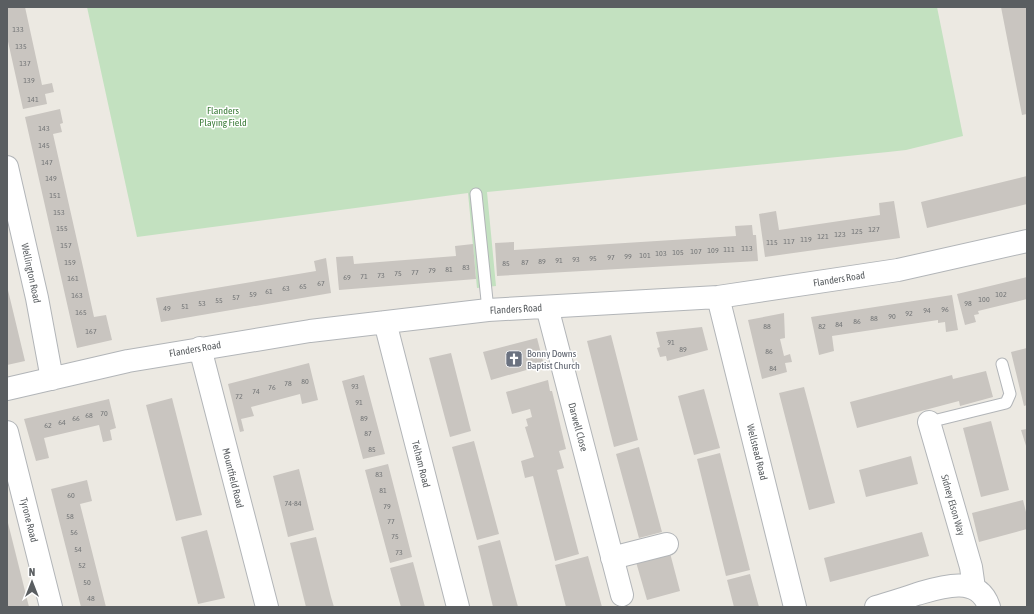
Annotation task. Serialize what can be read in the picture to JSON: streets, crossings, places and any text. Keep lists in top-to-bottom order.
{
  "streets": {
    "street": [
      "Wellington Road",
      "Flanders Road",
      "Darwell Close",
      "Wellstead Road",
      "Telham Road",
      "Mountfield Road",
      "Sidney Elson Way",
      "Tyrone Road"
    ]
  },
  "crossings": [
    ["Wellington Road", "Flanders Road"],
    ["Flanders Road", "Darwell Close"],
    ["Flanders Road", "Wellstead Road"],
    ["Flanders Road", "Telham Road"],
    ["Flanders Road", "Mountfield Road"]
  ],
  "parks": ["Flanders Playing Field"],
  "places": {
    "church": ["Bonny Downs Baptist Church"]
  },
  "house_numbers": [
    "133",
    "135",
    "137",
    "139",
    "141",
    "143",
    "145",
    "147",
    "149",
    "151",
    "153",
    "155",
    "127",
    "125",
    "123",
    "121",
    "119",
    "117",
    "115",
    "157",
    "113",
    "111",
    "109",
    "107",
    "105",
    "103",
    "101",
    "99",
    "97",
    "95",
    "93",
    "91",
    "89",
    "159",
    "87",
    "85",
    "83",
    "81",
    "79",
    "77",
    "75",
    "73",
    "71",
    "69",
    "161",
    "67",
    "65",
    "63",
    "61",
    "59",
    "102",
    "163",
    "57",
    "100",
    "55",
    "53",
    "98",
    "51",
    "49",
    "96",
    "94",
    "165",
    "92",
    "90",
    "88",
    "86",
    "84",
    "88",
    "82",
    "167",
    "91",
    "89",
    "86",
    "84",
    "80",
    "78",
    "93",
    "76",
    "74",
    "72",
    "91",
    "70",
    "68",
    "66",
    "89",
    "64",
    "62",
    "87",
    "85",
    "83",
    "81",
    "60",
    "74-84",
    "79",
    "58",
    "77",
    "56",
    "75",
    "54",
    "73",
    "52",
    "50",
    "48"
  ],
  "north": "top"
}
